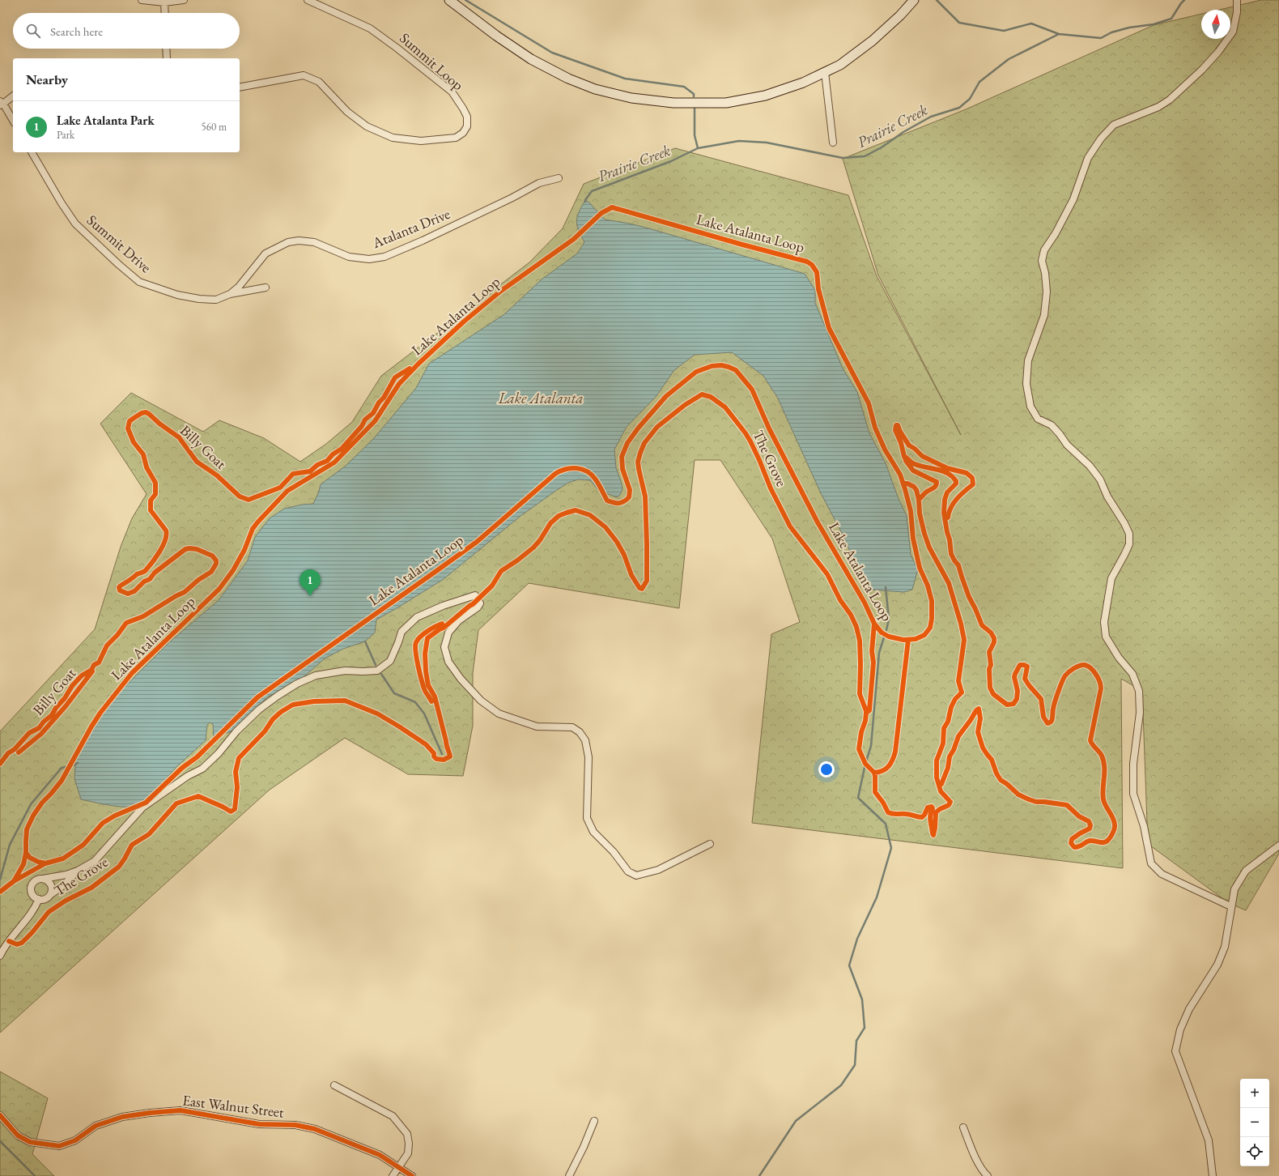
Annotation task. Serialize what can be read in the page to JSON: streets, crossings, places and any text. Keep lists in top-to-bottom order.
{
  "streets": {
    "street": [
      "Summit Loop",
      "Atalanta Drive",
      "Summit Drive",
      "East Walnut Street"
    ],
    "cycle path": ["Lake Atalanta Loop", "Billy Goat", "The Grove"]
  },
  "crossings": [
    ["Atalanta Drive", "Summit Drive"]
  ],
  "water": ["Prairie Creek", "Lake Atalanta"],
  "north": "top",
  "page": {
    "search": "Search here",
    "heading": "Nearby",
    "list": [
      {
        "mark": "1",
        "name": "Lake Atalanta Park",
        "note": "Park",
        "value": "560 m"
      }
    ],
    "pins": "1",
    "map_buttons": ["+", "−"]
  }
}
